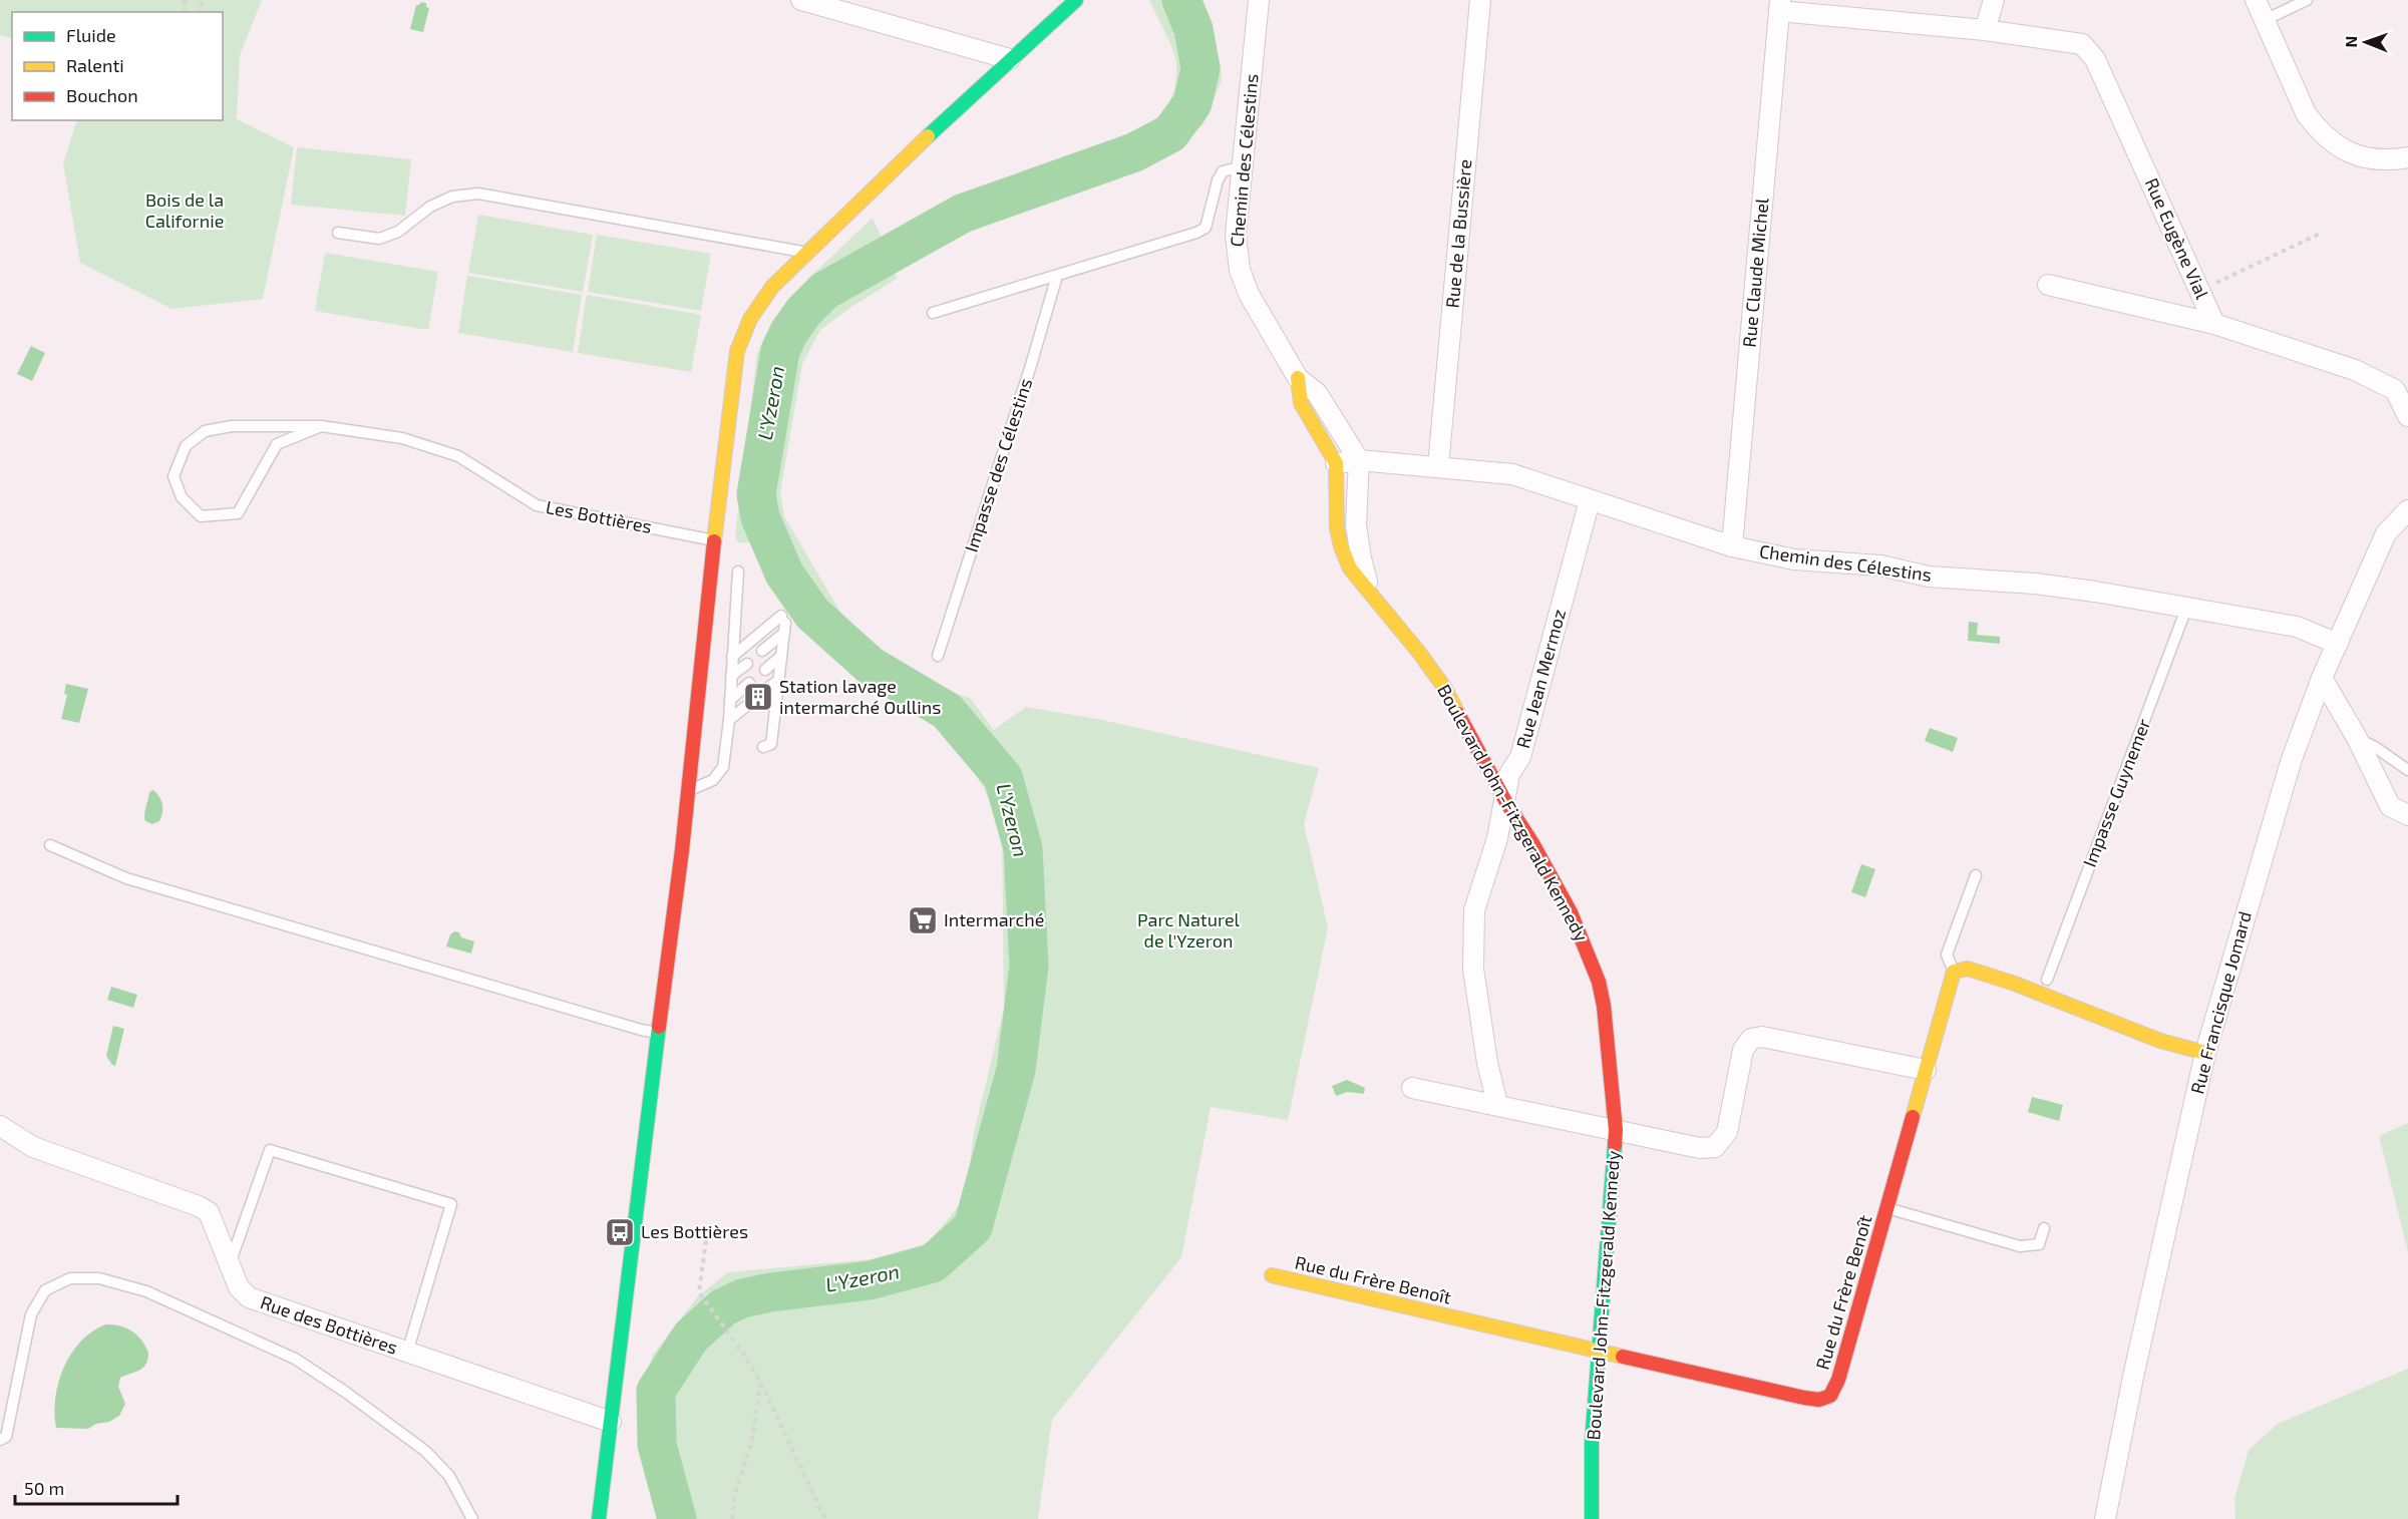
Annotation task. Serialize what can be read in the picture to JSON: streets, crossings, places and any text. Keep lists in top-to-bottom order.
{
  "streets": {
    "street": [
      "Chemin des Célestins",
      "Rue de la Bussière",
      "Rue Eugène Vial",
      "Rue Claude Michel",
      "Rue Jean Mermoz",
      "Boulevard John-Fitzgerald Kennedy",
      "Rue Francisque Jomard",
      "Rue du Frère Benoît",
      "Rue des Bottières"
    ],
    "lane": ["Impasse des Célestins", "Les Bottières", "Impasse Guynemer"]
  },
  "crossings": [
    ["Chemin des Célestins", "Rue de la Bussière"],
    ["Chemin des Célestins", "Rue Claude Michel"],
    ["Chemin des Célestins", "Rue Jean Mermoz"],
    ["Chemin des Célestins", "Impasse Guynemer"],
    ["Chemin des Célestins", "Boulevard John-Fitzgerald Kennedy"],
    ["Chemin des Célestins", "Rue Francisque Jomard"],
    ["Rue Eugène Vial", "Rue Claude Michel"],
    ["Rue Jean Mermoz", "Boulevard John-Fitzgerald Kennedy"],
    ["Boulevard John-Fitzgerald Kennedy", "Rue du Frère Benoît"]
  ],
  "water": ["L'Yzeron"],
  "parks": ["Bois de la Californie", "Parc Naturel de l'Yzeron"],
  "places": {
    "building": ["Station lavage intermarché Oullins"],
    "supermarket": ["Intermarché"],
    "bus stop": ["Les Bottières"]
  },
  "legend": ["Fluide", "Ralenti", "Bouchon"],
  "scale_bar": "50 m",
  "north": "left"
}
